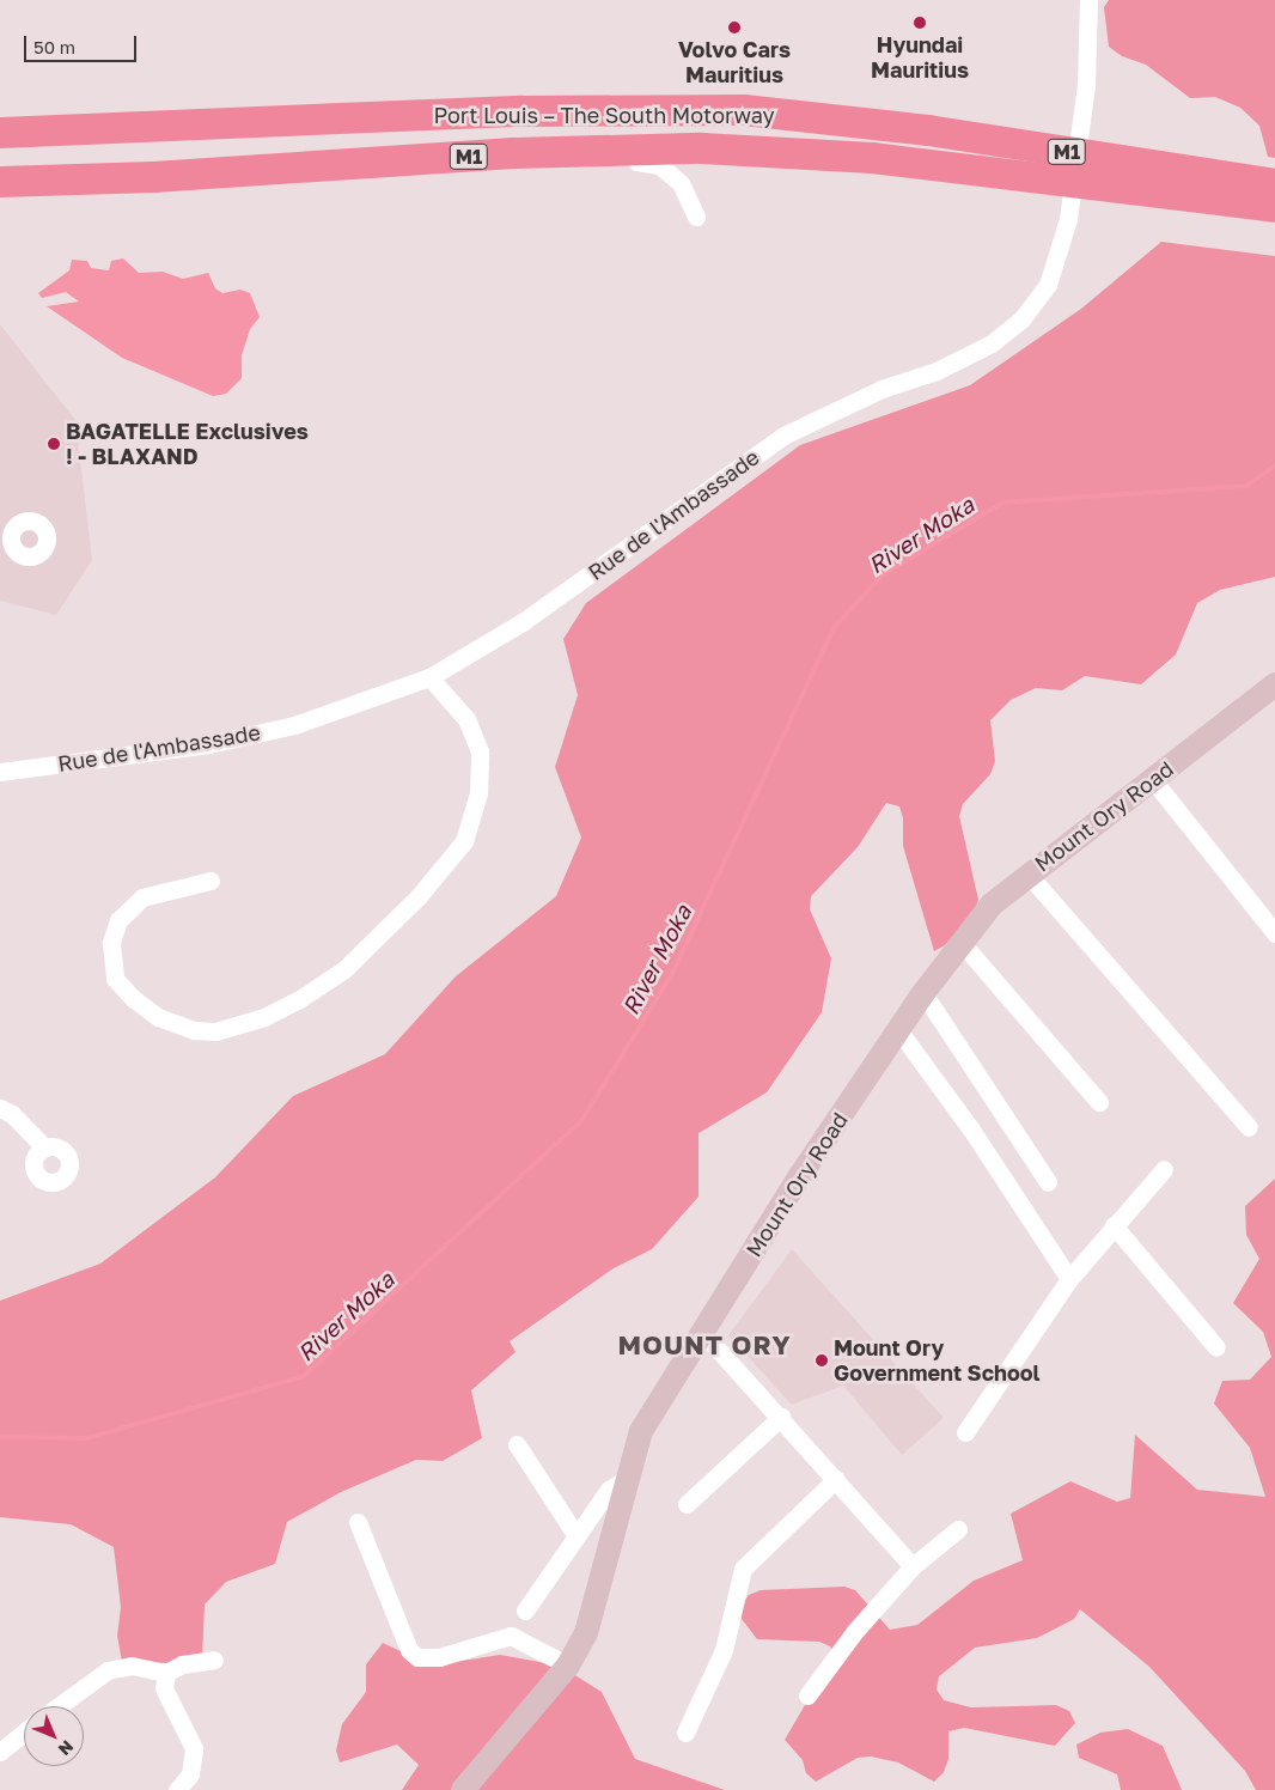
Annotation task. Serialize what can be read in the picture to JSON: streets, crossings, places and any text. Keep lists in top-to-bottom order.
{
  "streets": {
    "highway": ["Port Louis – The South Motorway", "M1"],
    "main road": ["Mount Ory Road"],
    "street": ["Rue de l'Ambassade"]
  },
  "districts": ["MOUNT ORY"],
  "water": ["River Moka"],
  "places": [
    "Hyundai Mauritius",
    "Volvo Cars Mauritius",
    "BAGATELLE Exclusives ! - BLAXAND",
    "Mount Ory Government School"
  ],
  "scale_bar": "50 m",
  "north": "bottom right"
}
